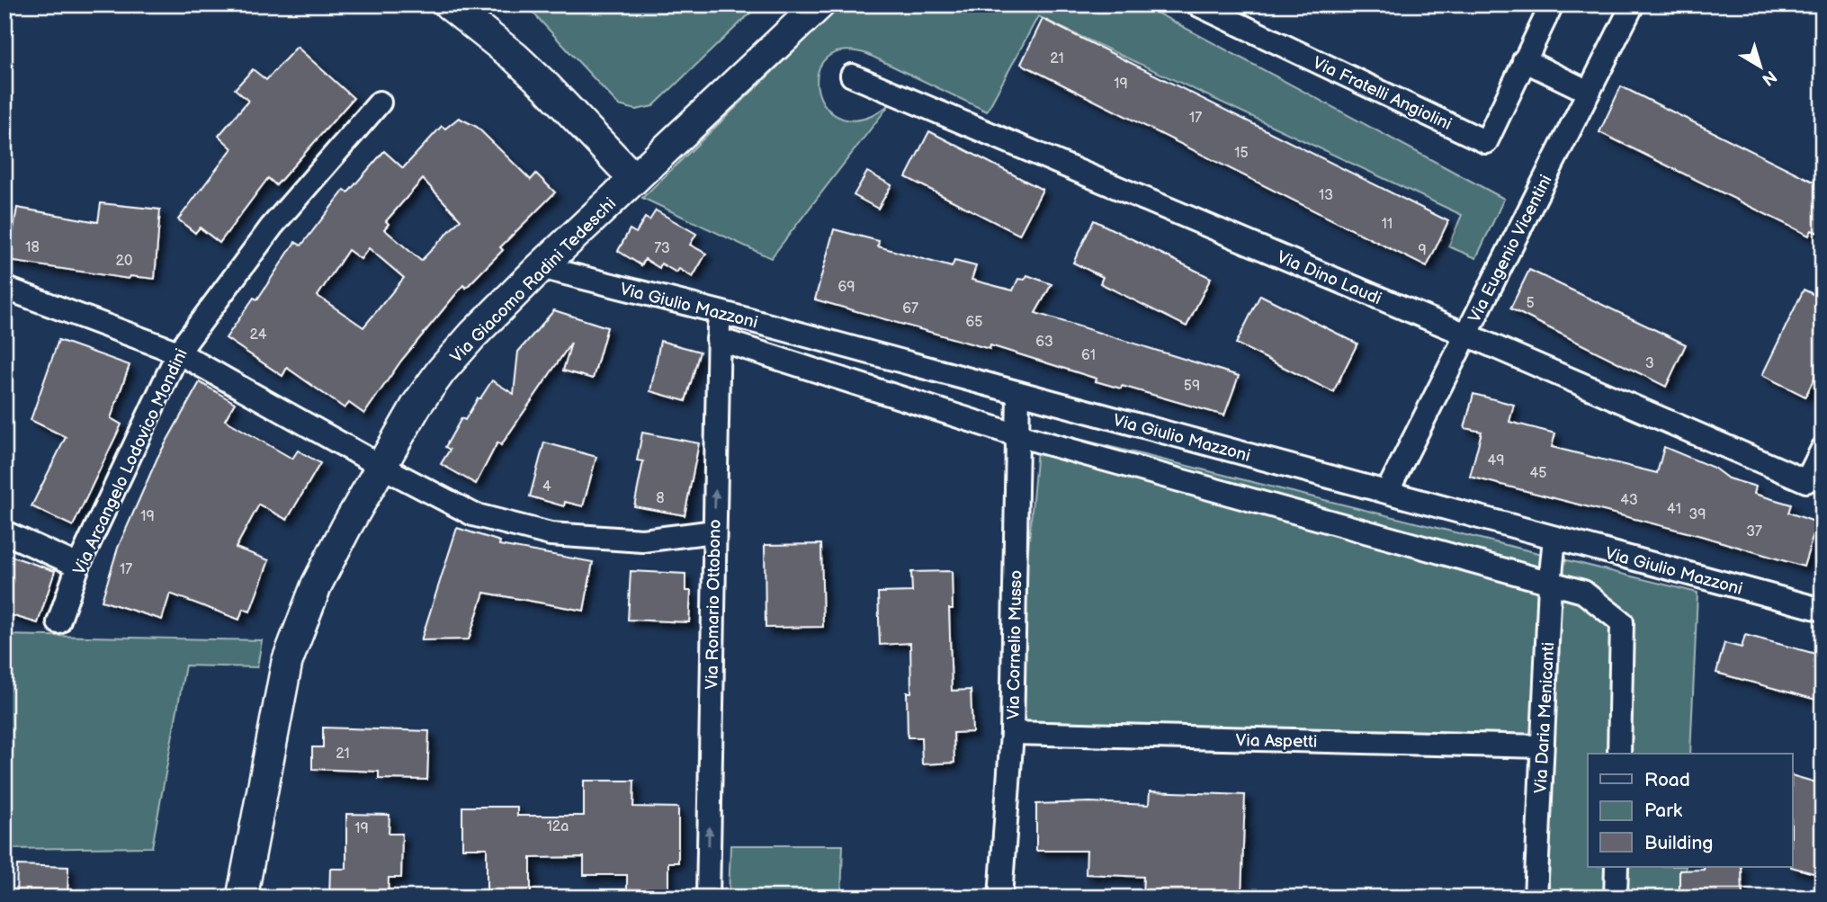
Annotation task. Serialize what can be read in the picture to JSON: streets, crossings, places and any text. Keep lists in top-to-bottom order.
{
  "streets": {
    "main road": ["Via Giacomo Radini Tedeschi"],
    "street": [
      "Via Fratelli Angiolini",
      "Via Eugenio Vicentini",
      "Via Dino Laudi",
      "Via Giulio Mazzoni",
      "Via Arcangelo Lodovico Mondini",
      "Via Romario Ottobono",
      "Via Cornelio Musso",
      "Via Daria Menicanti",
      "Via Aspetti"
    ]
  },
  "crossings": [
    ["Via Eugenio Vicentini", "Via Dino Laudi"],
    ["Via Eugenio Vicentini", "Via Giulio Mazzoni"],
    ["Via Giacomo Radini Tedeschi", "Via Giulio Mazzoni"],
    ["Via Giulio Mazzoni", "Via Romario Ottobono"],
    ["Via Giulio Mazzoni", "Via Cornelio Musso"],
    ["Via Giulio Mazzoni", "Via Daria Menicanti"],
    ["Via Cornelio Musso", "Via Aspetti"],
    ["Via Daria Menicanti", "Via Aspetti"]
  ],
  "one_way": ["Via Romario Ottobono"],
  "house_numbers": [
    "21",
    "19",
    "17",
    "15",
    "13",
    "11",
    "18",
    "73",
    "9",
    "20",
    "69",
    "5",
    "67",
    "65",
    "24",
    "63",
    "61",
    "3",
    "59",
    "49",
    "45",
    "4",
    "8",
    "43",
    "41",
    "39",
    "19",
    "37",
    "17",
    "21",
    "12a",
    "19"
  ],
  "legend": ["Road", "Park", "Building"],
  "north": "bottom right"
}
